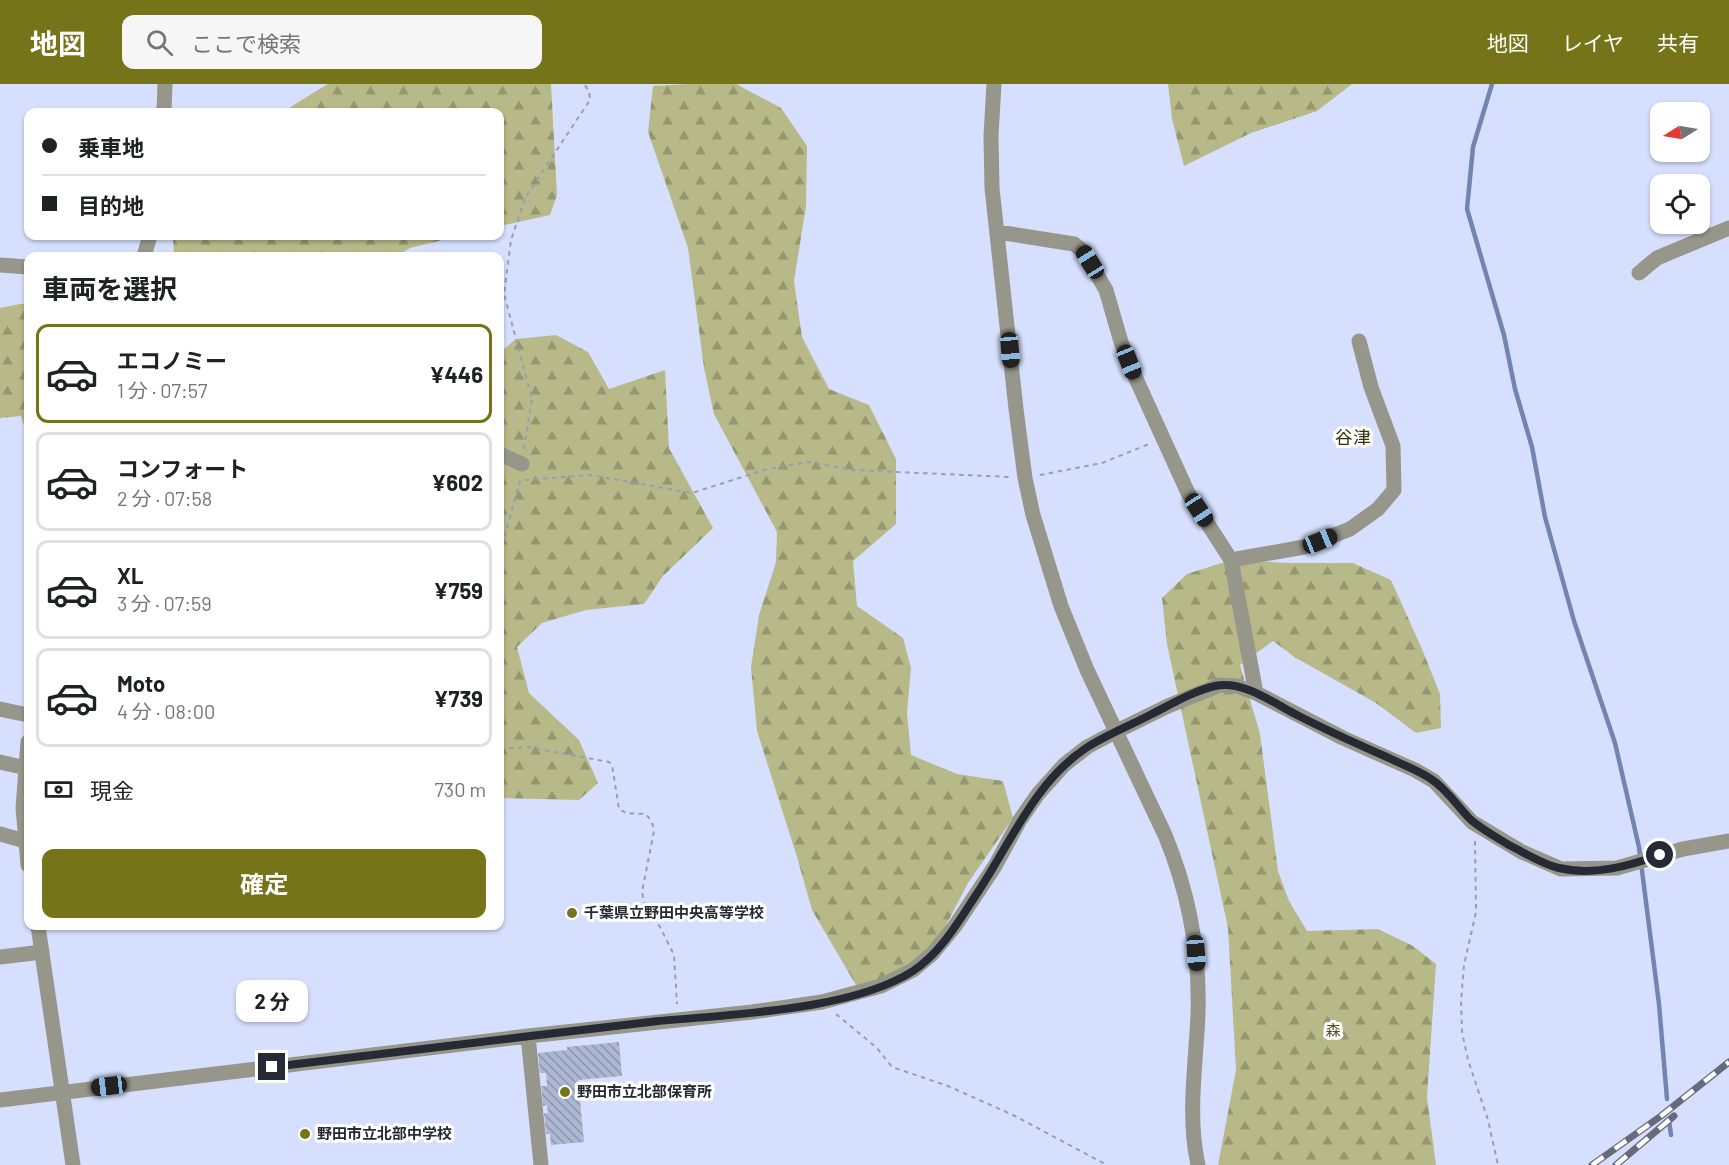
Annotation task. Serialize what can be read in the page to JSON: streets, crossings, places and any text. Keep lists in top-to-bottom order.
{
  "districts": ["谷津"],
  "parks": ["森"],
  "places": ["千葉県立野田中央高等学校", "野田市立北部保育所", "野田市立北部中学校"],
  "north": "left",
  "page": {
    "header": "地図",
    "search": "ここで検索",
    "nav": ["地図", "レイヤ", "共有"],
    "banner": ["乗車地", "目的地"],
    "heading": "車両を選択",
    "list": [
      {
        "name": "エコノミー",
        "note": "1 分 · 07:57",
        "value": "¥446"
      },
      {
        "name": "コンフォート",
        "note": "2 分 · 07:58",
        "value": "¥602"
      },
      {
        "name": "XL",
        "note": "3 分 · 07:59",
        "value": "¥759"
      },
      {
        "name": "Moto",
        "note": "4 分 · 08:00",
        "value": "¥739"
      }
    ],
    "pay": ["現金", "730 m"],
    "buttons": "確定",
    "bubble": "2 分"
  }
}
